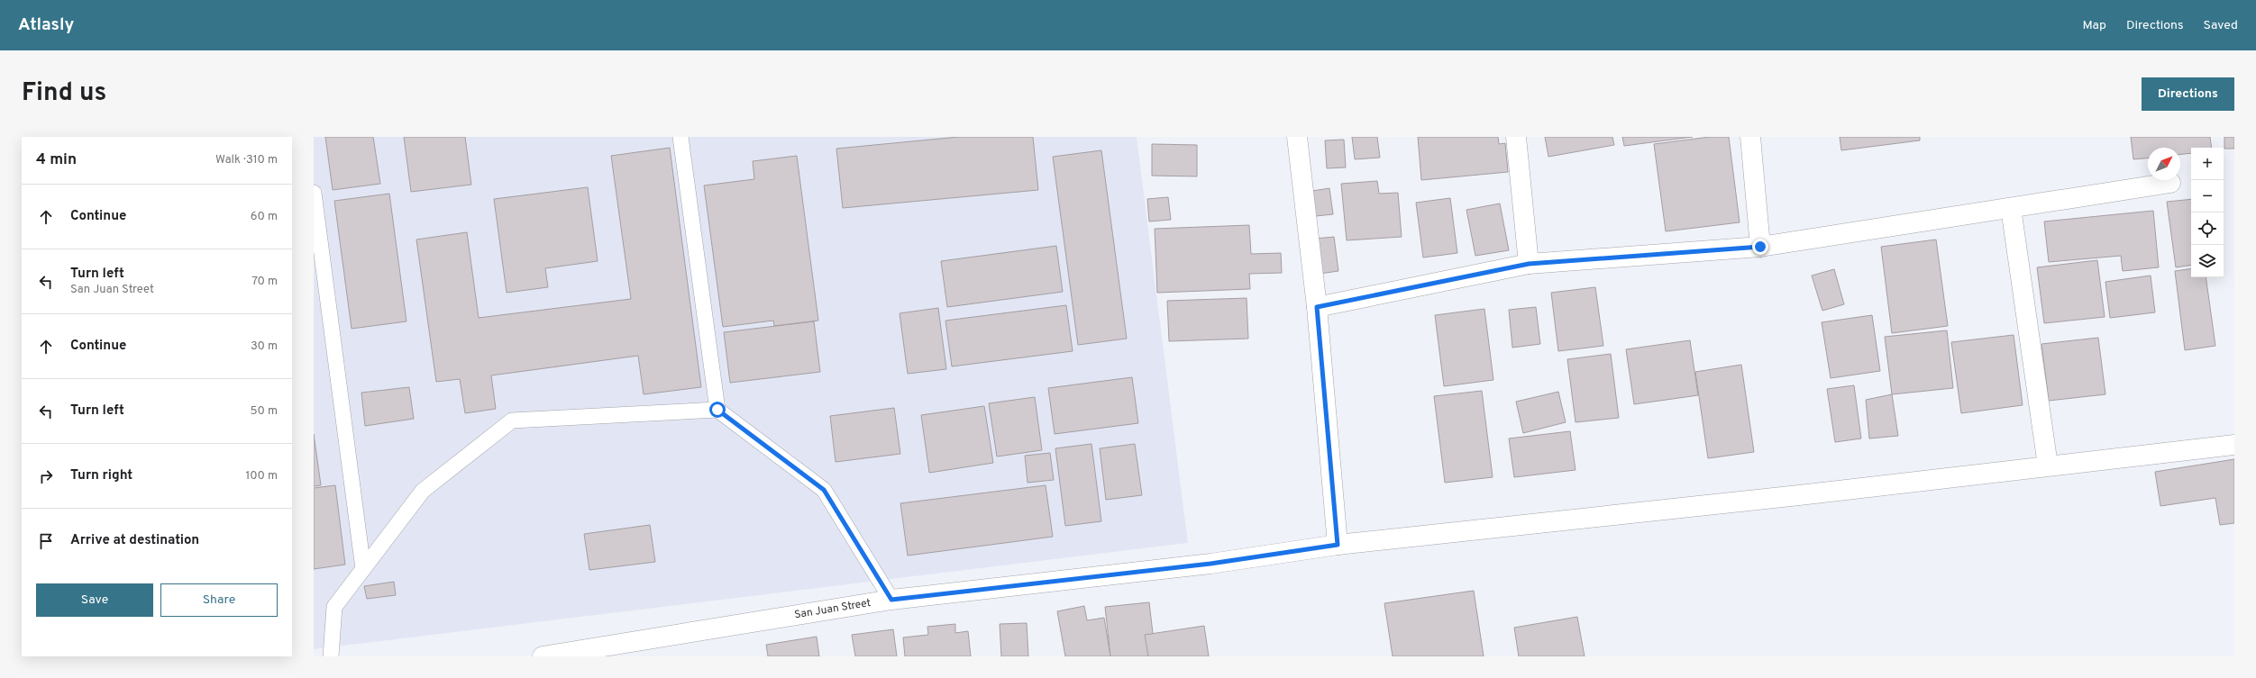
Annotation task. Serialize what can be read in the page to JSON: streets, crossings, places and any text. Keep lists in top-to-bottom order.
{
  "streets": {
    "street": ["San Juan Street"]
  },
  "north": "top right",
  "page": {
    "header": "Atlasly",
    "nav": ["Map", "Directions", "Saved"],
    "title": "Find us",
    "buttons": [
      "Directions",
      ["Save", "Share"]
    ],
    "heading": ["4 min", "Walk · 310 m"],
    "map_buttons": ["+", "−"],
    "list": [
      ["Continue", "60 m"],
      ["Turn left", "San Juan Street", "70 m"],
      ["Continue", "30 m"],
      ["Turn left", "50 m"],
      ["Turn right", "100 m"],
      "Arrive at destination"
    ]
  }
}
